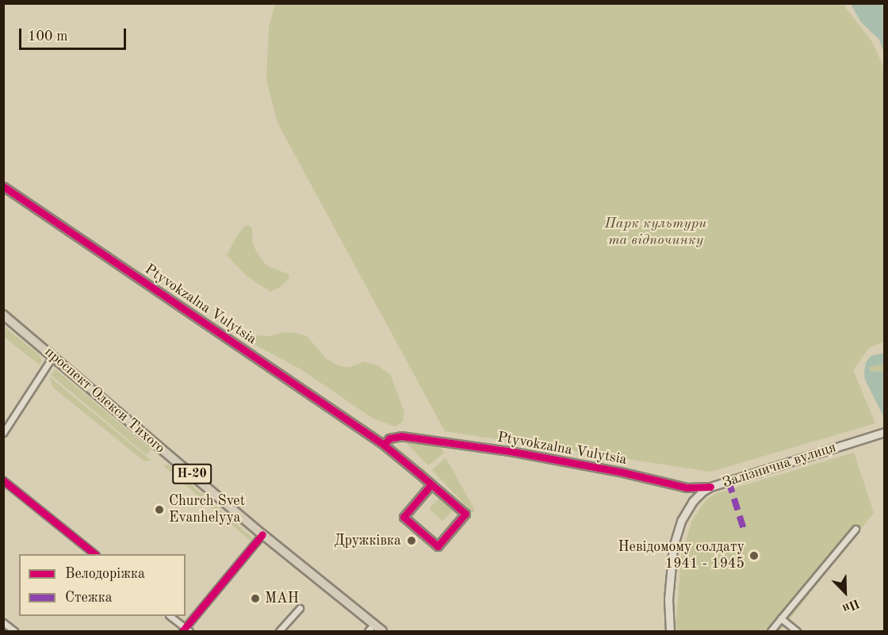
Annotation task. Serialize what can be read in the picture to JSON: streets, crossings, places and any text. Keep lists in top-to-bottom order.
{
  "streets": {
    "main road": ["проспект Олекси Тихого", "Н-20"],
    "street": ["Ptyvokzalna Vulytsia", "Залізнична вулиця"]
  },
  "crossings": [
    ["Ptyvokzalna Vulytsia", "Залізнична вулиця"]
  ],
  "parks": ["Парк культури та відпочинку"],
  "places": [
    "Church Svet Evanhelyya",
    "Дружківка",
    "Невідомому солдату 1941 - 1945",
    "МАН"
  ],
  "legend": ["Велодоріжка", "Стежка"],
  "scale_bar": "100 m",
  "north": "bottom right"
}
